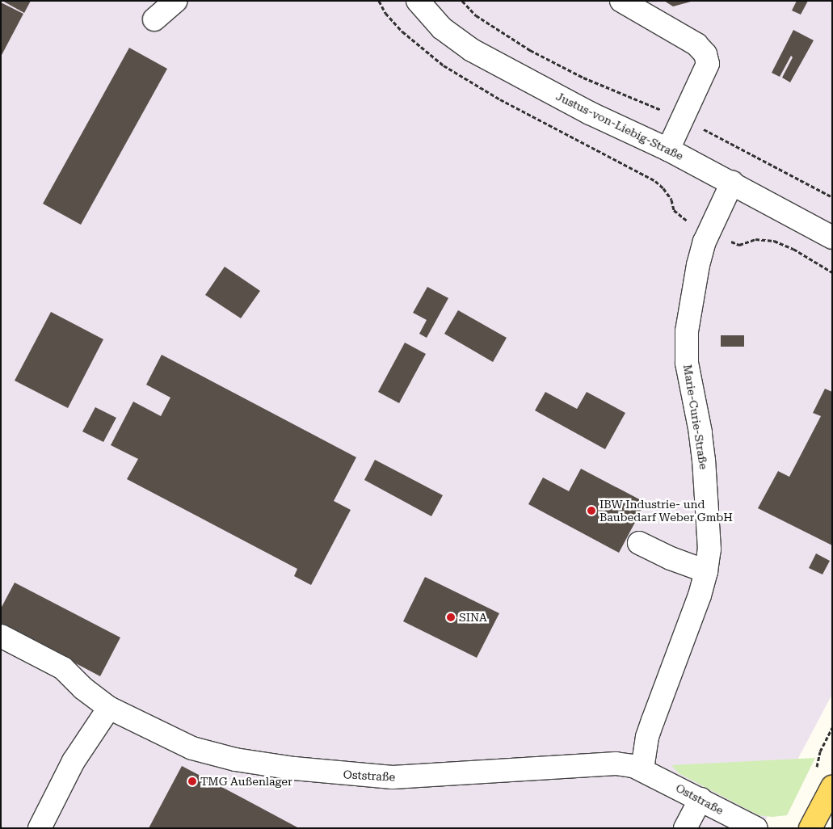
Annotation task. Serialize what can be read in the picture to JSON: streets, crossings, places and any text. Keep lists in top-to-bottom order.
{
  "streets": {
    "street": ["Justus-von-Liebig-Straße", "Marie-Curie-Straße", "Oststraße"]
  },
  "crossings": [
    ["Justus-von-Liebig-Straße", "Marie-Curie-Straße"],
    ["Marie-Curie-Straße", "Oststraße"]
  ],
  "places": ["IBW Industrie- und Baubedarf Weber GmbH", "SINA", "TMG Außenlager"]
}
